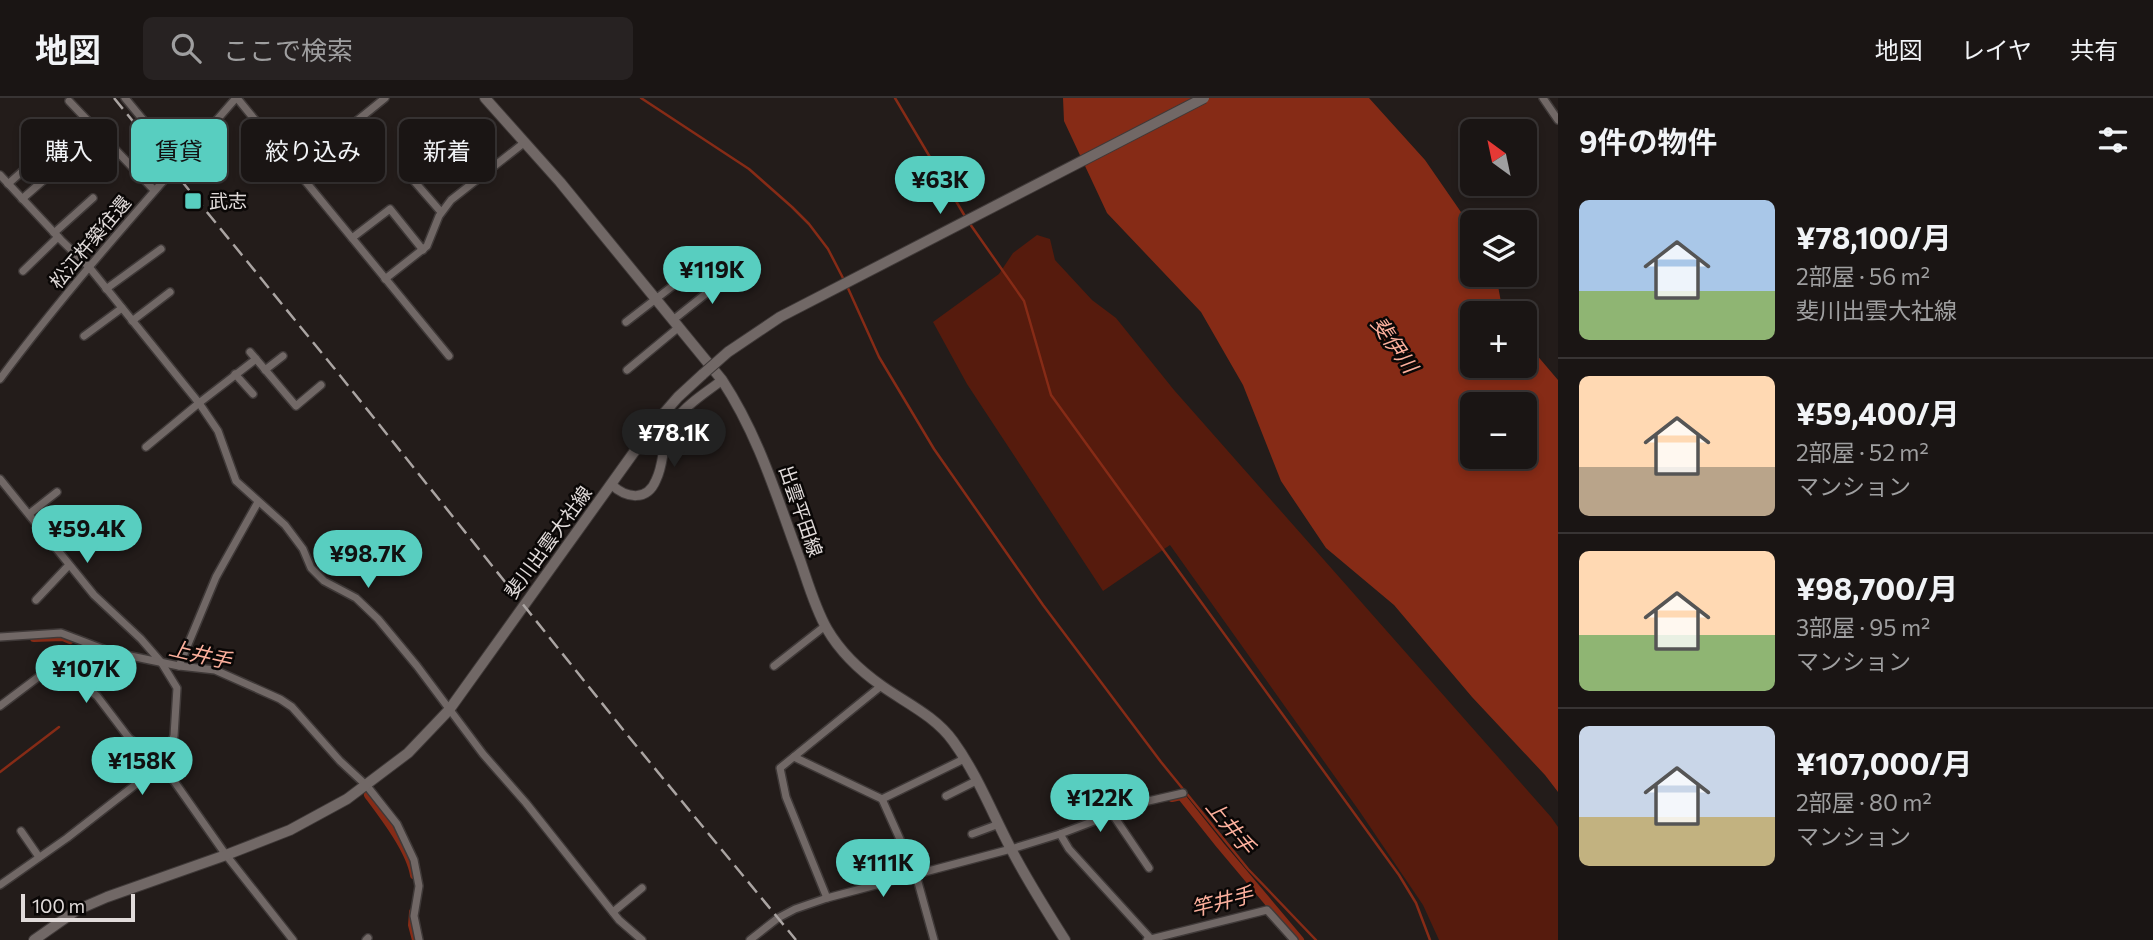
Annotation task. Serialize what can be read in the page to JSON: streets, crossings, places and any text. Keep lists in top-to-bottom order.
{
  "streets": {
    "main road": ["出雲平田線", "斐川出雲大社線"],
    "street": ["松江杵築往還"]
  },
  "water": ["斐伊川", "上井手", "竿井手"],
  "places": {
    "transit": ["武志"]
  },
  "scale_bar": "100 m",
  "north": "top left",
  "page": {
    "header": "地図",
    "search": "ここで検索",
    "nav": ["地図", "レイヤ", "共有"],
    "heading": "9件の物件",
    "map_buttons": ["+", "−"],
    "chip": [
      "購入",
      "賃貸",
      "絞り込み",
      "新着"
    ],
    "price": [
      "¥63K",
      "¥119K",
      "¥78.1K",
      "¥59.4K",
      "¥98.7K",
      "¥107K",
      "¥158K",
      "¥122K",
      "¥111K"
    ],
    "list": [
      {
        "name": "¥78,100/月",
        "note": "2部屋 · 56 m² · 斐川出雲大社線"
      },
      {
        "name": "¥59,400/月",
        "note": "2部屋 · 52 m² · マンション"
      },
      {
        "name": "¥98,700/月",
        "note": "3部屋 · 95 m² · マンション"
      },
      {
        "name": "¥107,000/月",
        "note": "2部屋 · 80 m² · マンション"
      }
    ],
    "scale": "100 m"
  }
}
